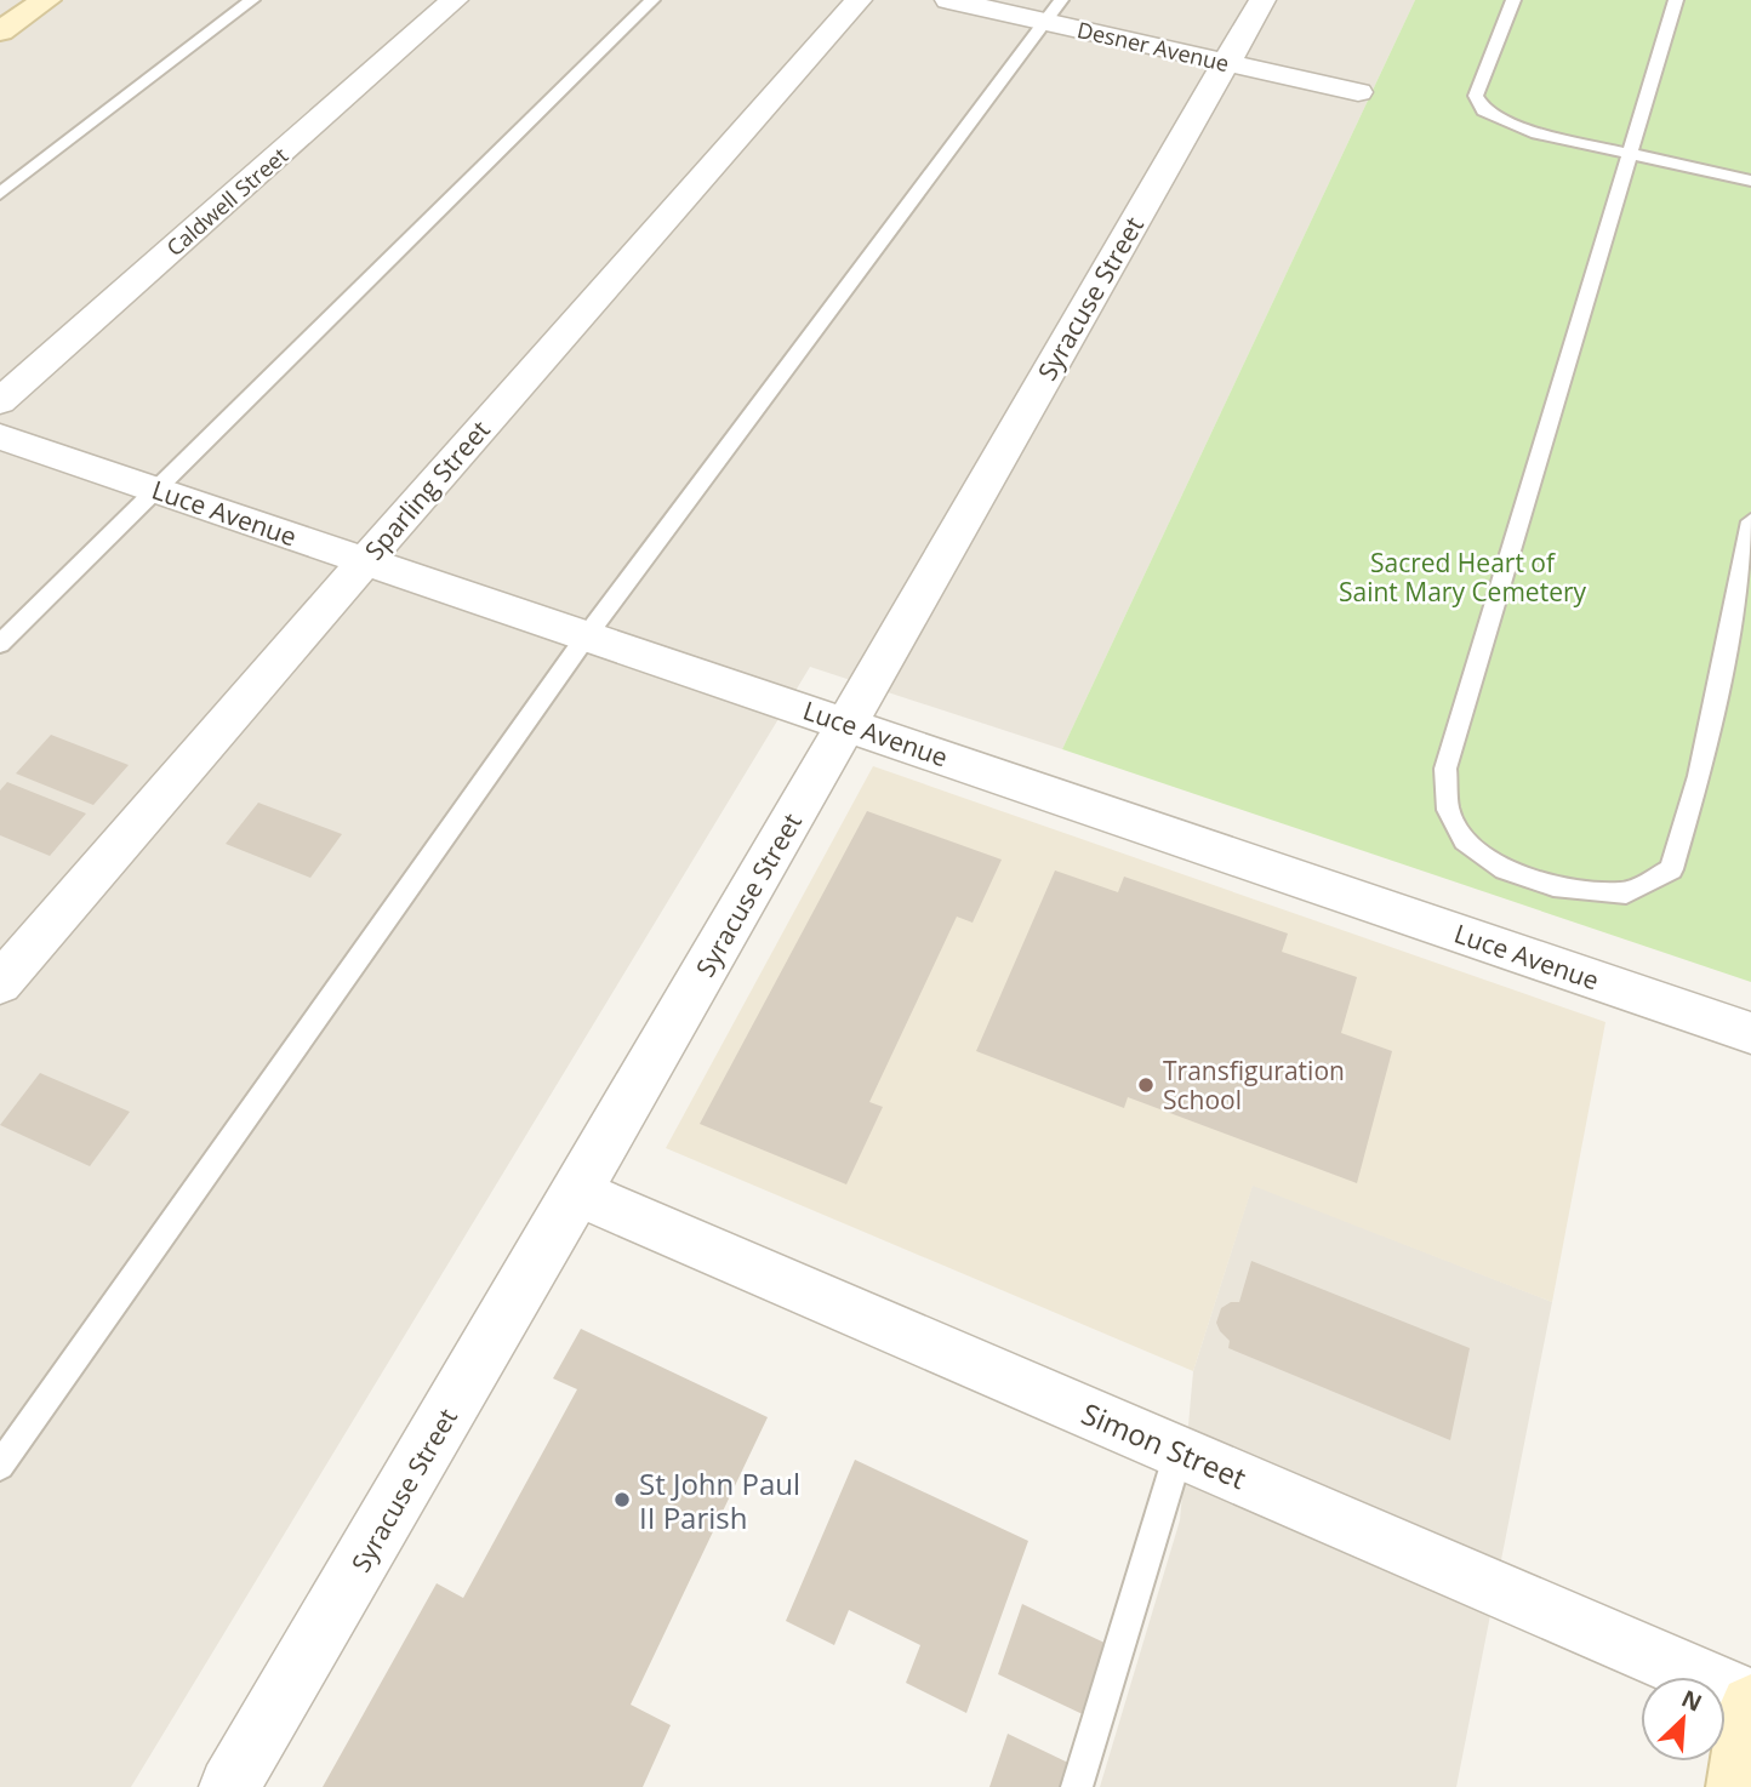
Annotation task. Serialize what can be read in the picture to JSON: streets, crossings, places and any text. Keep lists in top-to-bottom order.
{
  "streets": {
    "street": [
      "Desner Avenue",
      "Caldwell Street",
      "Syracuse Street",
      "Sparling Street",
      "Luce Avenue",
      "Simon Street"
    ]
  },
  "crossings": [
    ["Desner Avenue", "Syracuse Street"],
    ["Syracuse Street", "Luce Avenue"],
    ["Syracuse Street", "Simon Street"],
    ["Sparling Street", "Luce Avenue"]
  ],
  "parks": ["Sacred Heart of Saint Mary Cemetery"],
  "places": ["Transfiguration School", "St John Paul II Parish"],
  "north": "top right"
}
